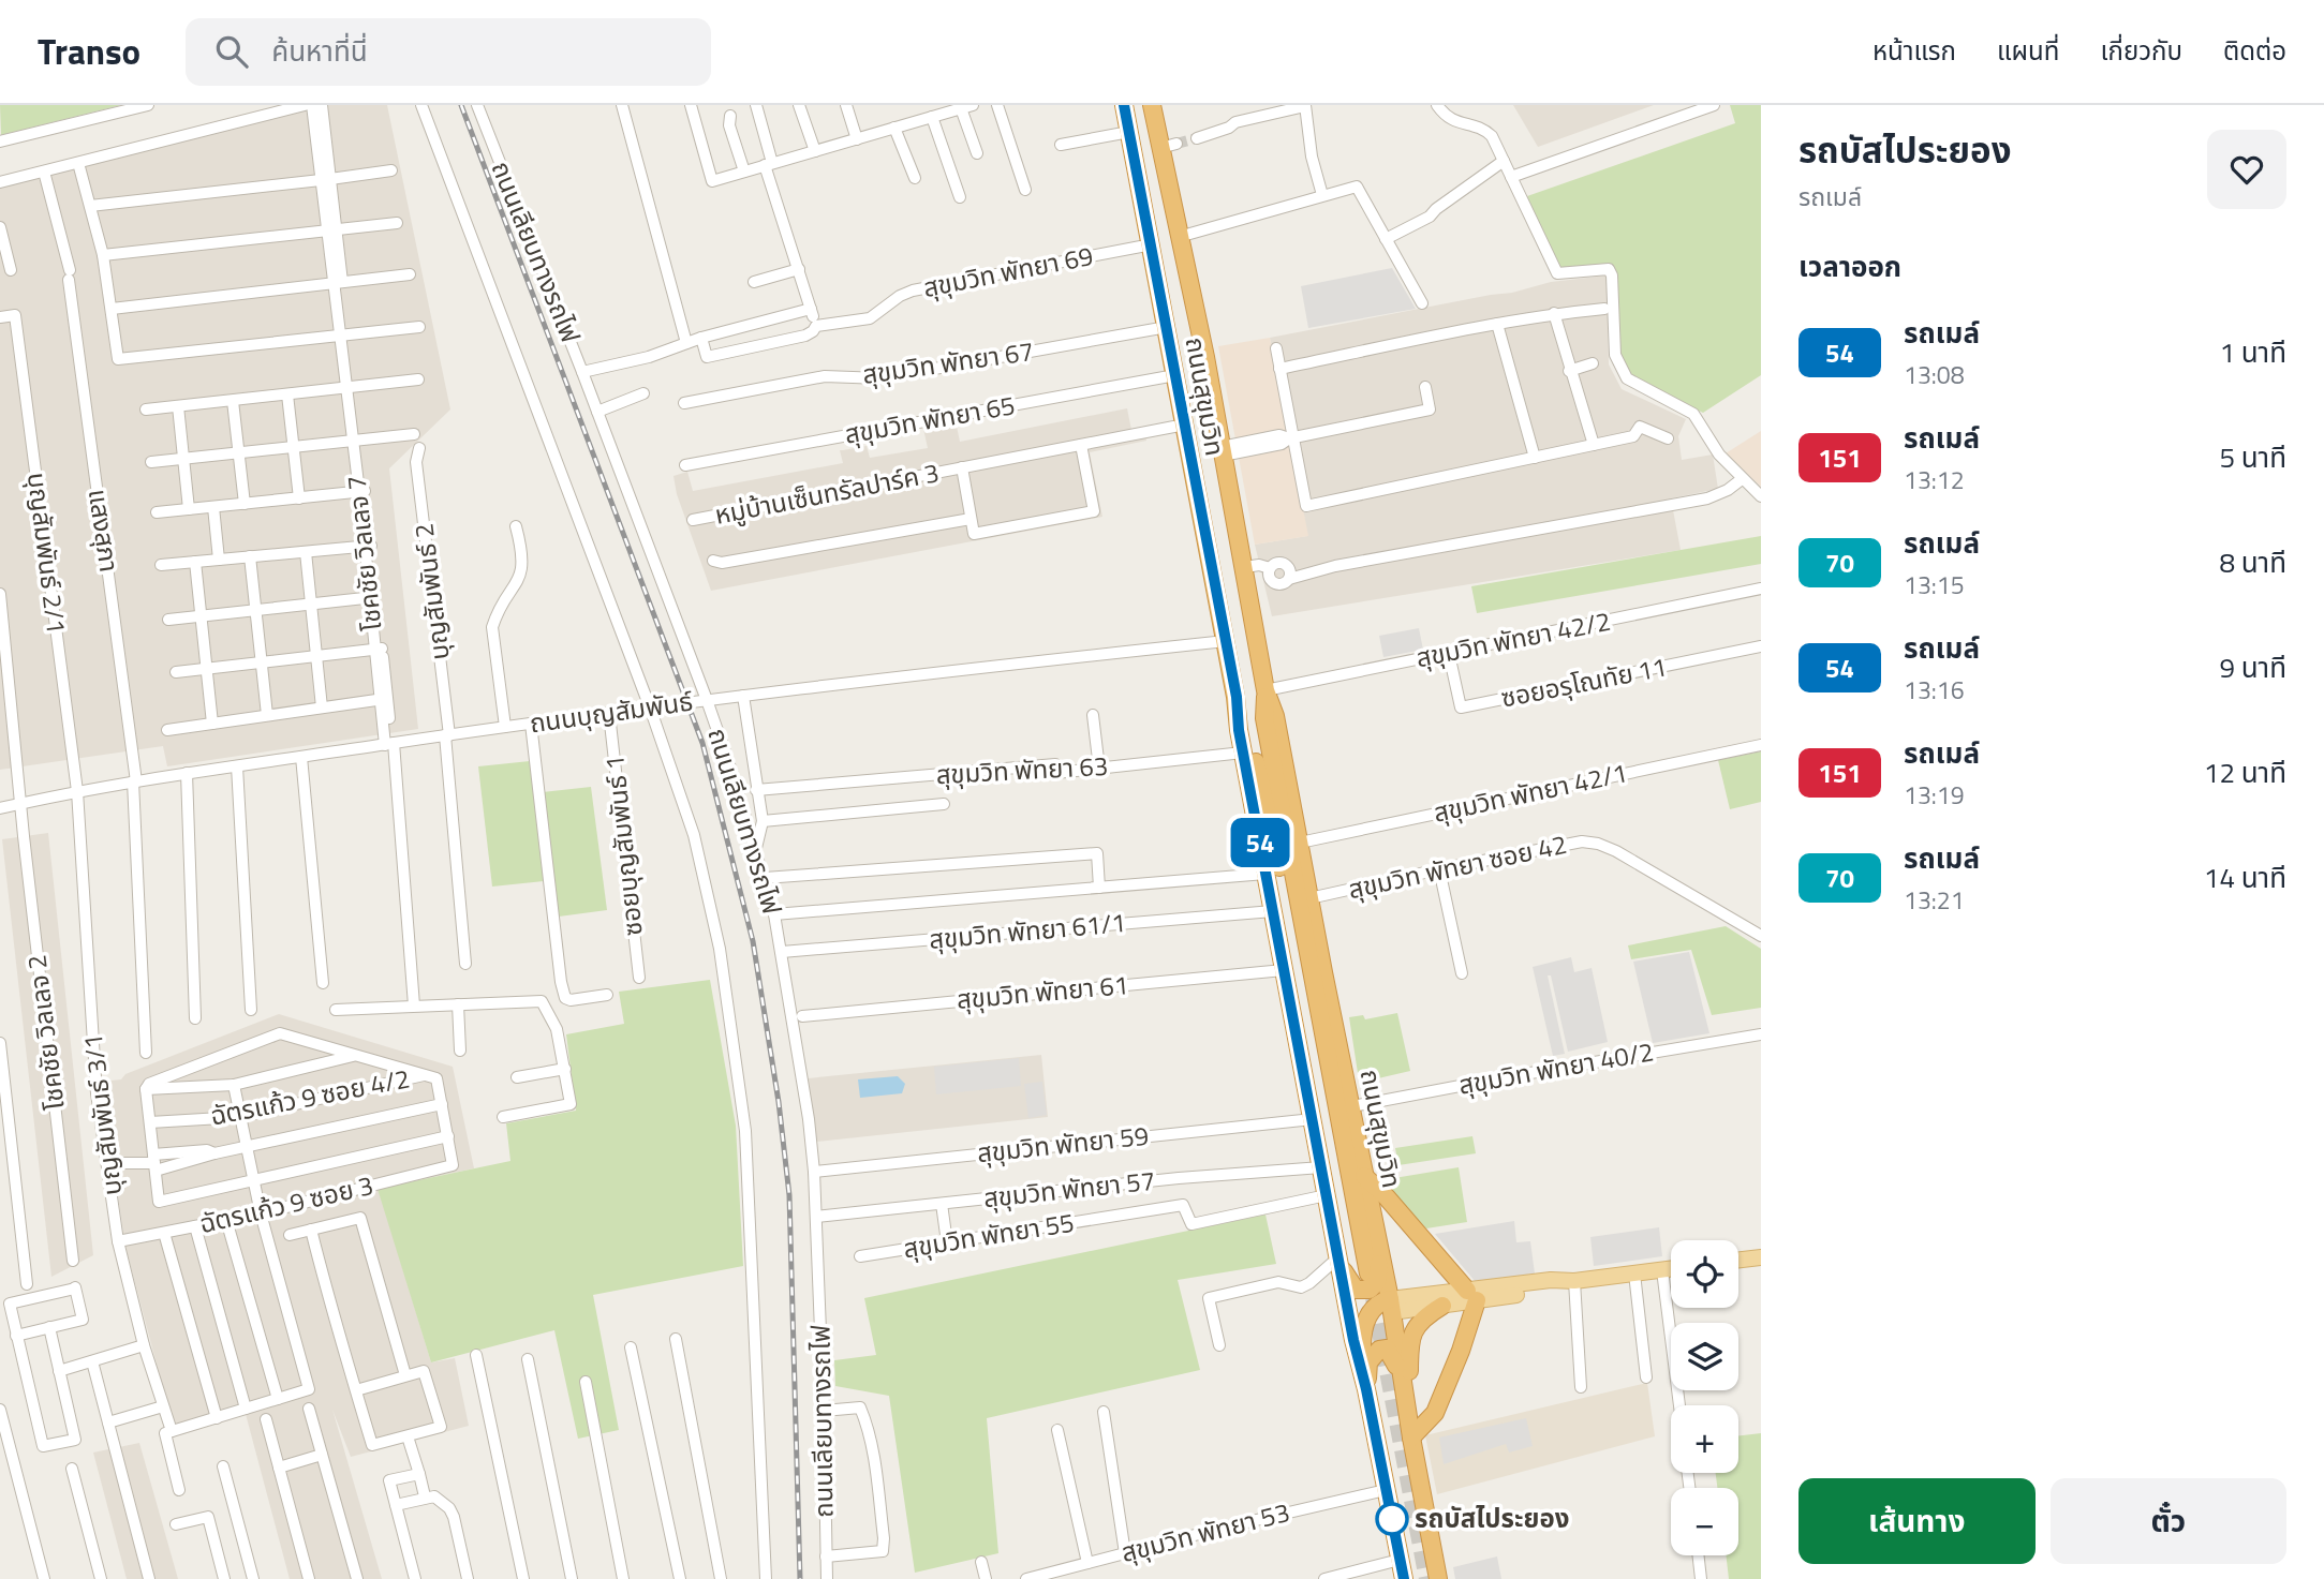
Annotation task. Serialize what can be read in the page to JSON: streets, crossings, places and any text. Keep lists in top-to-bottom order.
{
  "streets": {
    "highway": ["ถนนสุขุมวิท"],
    "street": [
      "ถนนเลียบทางรถไฟ",
      "สุขุมวิท พัทยา 69",
      "สุขุมวิท พัทยา 67",
      "สุขุมวิท พัทยา 65",
      "หมู่บ้านเซ็นทรัลปาร์ค 3",
      "แสงสุภา",
      "บุญสัมพันธ์ 2/1",
      "โชคชัย วิลเลจ 7",
      "บุญสัมพันธ์ 2",
      "สุขุมวิท พัทยา 42/2",
      "ซอยอรุโณทัย 11",
      "ถนนบุญสัมพันธ์",
      "สุขุมวิท พัทยา 63",
      "สุขุมวิท พัทยา 42/1",
      "ซอยบุญสัมพันธ์ 1",
      "สุขุมวิท พัทยา ซอย 42",
      "สุขุมวิท พัทยา 61/1",
      "สุขุมวิท พัทยา 61",
      "โชคชัย วิลเลจ 2",
      "สุขุมวิท พัทยา 40/2",
      "ฉัตรแก้ว 9 ซอย 4/2",
      "บุญสัมพันธ์ 3/1",
      "สุขุมวิท พัทยา 59",
      "สุขุมวิท พัทยา 57",
      "ฉัตรแก้ว 9 ซอย 3",
      "สุขุมวิท พัทยา 55",
      "สุขุมวิท พัทยา 53"
    ]
  },
  "crossings": [
    ["ถนนเลียบทางรถไฟ", "ถนนบุญสัมพันธ์"],
    ["ถนนเลียบทางรถไฟ", "สุขุมวิท พัทยา 61/1"],
    ["ถนนเลียบทางรถไฟ", "สุขุมวิท พัทยา 59"],
    ["ถนนเลียบทางรถไฟ", "สุขุมวิท พัทยา 57"],
    ["สุขุมวิท พัทยา 69", "ถนนสุขุมวิท"],
    ["สุขุมวิท พัทยา 67", "ถนนสุขุมวิท"],
    ["ถนนสุขุมวิท", "สุขุมวิท พัทยา 65"],
    ["ถนนสุขุมวิท", "หมู่บ้านเซ็นทรัลปาร์ค 3"],
    ["ถนนสุขุมวิท", "สุขุมวิท พัทยา 42/2"],
    ["ถนนสุขุมวิท", "ถนนบุญสัมพันธ์"],
    ["ถนนสุขุมวิท", "สุขุมวิท พัทยา 63"],
    ["ถนนสุขุมวิท", "สุขุมวิท พัทยา 42/1"],
    ["ถนนสุขุมวิท", "สุขุมวิท พัทยา ซอย 42"],
    ["ถนนสุขุมวิท", "สุขุมวิท พัทยา 61/1"],
    ["ถนนสุขุมวิท", "สุขุมวิท พัทยา 61"],
    ["ถนนสุขุมวิท", "สุขุมวิท พัทยา 40/2"],
    ["ถนนสุขุมวิท", "สุขุมวิท พัทยา 59"],
    ["ถนนสุขุมวิท", "สุขุมวิท พัทยา 57"],
    ["ถนนสุขุมวิท", "สุขุมวิท พัทยา 55"],
    ["ถนนสุขุมวิท", "สุขุมวิท พัทยา 53"],
    ["แสงสุภา", "ถนนบุญสัมพันธ์"],
    ["บุญสัมพันธ์ 2/1", "ถนนบุญสัมพันธ์"],
    ["บุญสัมพันธ์ 2/1", "บุญสัมพันธ์ 3/1"],
    ["โชคชัย วิลเลจ 7", "ถนนบุญสัมพันธ์"],
    ["บุญสัมพันธ์ 2", "ถนนบุญสัมพันธ์"],
    ["สุขุมวิท พัทยา 42/2", "ซอยอรุโณทัย 11"],
    ["ถนนบุญสัมพันธ์", "ซอยบุญสัมพันธ์ 1"],
    ["ถนนบุญสัมพันธ์", "โชคชัย วิลเลจ 2"],
    ["ถนนบุญสัมพันธ์", "บุญสัมพันธ์ 3/1"],
    ["บุญสัมพันธ์ 3/1", "ฉัตรแก้ว 9 ซอย 3"]
  ],
  "places": ["รถบัสไประยอง"],
  "lines": ["bus line 54"],
  "page": {
    "header": "Transo",
    "search": "ค้นหาที่นี่",
    "nav": [
      "หน้าแรก",
      "แผนที่",
      "เกี่ยวกับ",
      "ติดต่อ"
    ],
    "on_map": "54",
    "heading": [
      ["รถบัสไประยอง", "รถเมล์"],
      "เวลาออก"
    ],
    "list": [
      {
        "mark": "54",
        "name": "รถเมล์",
        "note": "13:08",
        "value": "1 นาที"
      },
      {
        "mark": "151",
        "name": "รถเมล์",
        "note": "13:12",
        "value": "5 นาที"
      },
      {
        "mark": "70",
        "name": "รถเมล์",
        "note": "13:15",
        "value": "8 นาที"
      },
      {
        "mark": "54",
        "name": "รถเมล์",
        "note": "13:16",
        "value": "9 นาที"
      },
      {
        "mark": "151",
        "name": "รถเมล์",
        "note": "13:19",
        "value": "12 นาที"
      },
      {
        "mark": "70",
        "name": "รถเมล์",
        "note": "13:21",
        "value": "14 นาที"
      }
    ],
    "map_buttons": ["+", "−"],
    "buttons": ["เส้นทาง", "ตั๋ว"]
  }
}
